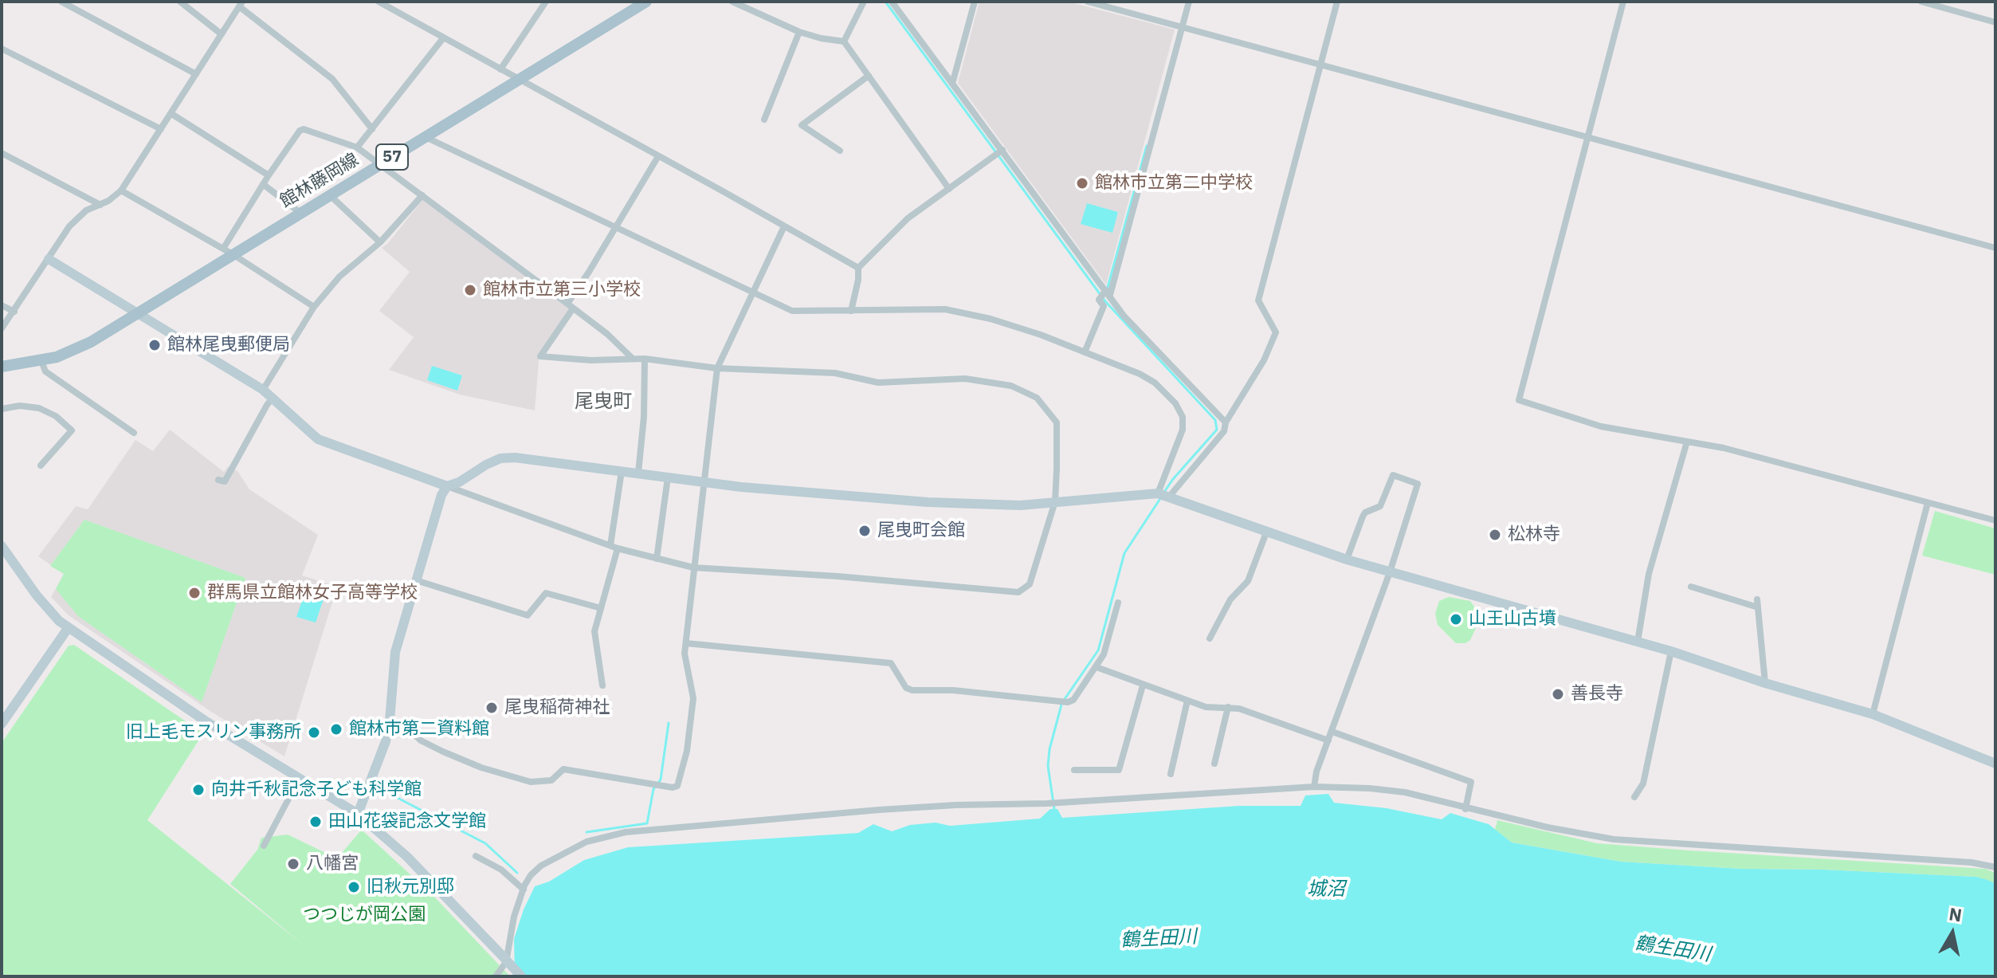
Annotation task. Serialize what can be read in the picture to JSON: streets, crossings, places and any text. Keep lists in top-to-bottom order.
{
  "streets": {
    "main road": ["57", "館林藤岡線"]
  },
  "districts": ["尾曳町"],
  "water": ["城沼", "鶴生田川"],
  "parks": ["つつじが岡公園"],
  "places": [
    "館林市立第二中学校",
    "館林市立第三小学校",
    "館林尾曳郵便局",
    "尾曳町会館",
    "松林寺",
    "群馬県立館林女子高等学校",
    "山王山古墳",
    "善長寺",
    "尾曳稲荷神社",
    "館林市第二資料館",
    "旧上毛モスリン事務所",
    "向井千秋記念子ども科学館",
    "田山花袋記念文学館",
    "八幡宮",
    "旧秋元別邸"
  ],
  "north": "top"
}
